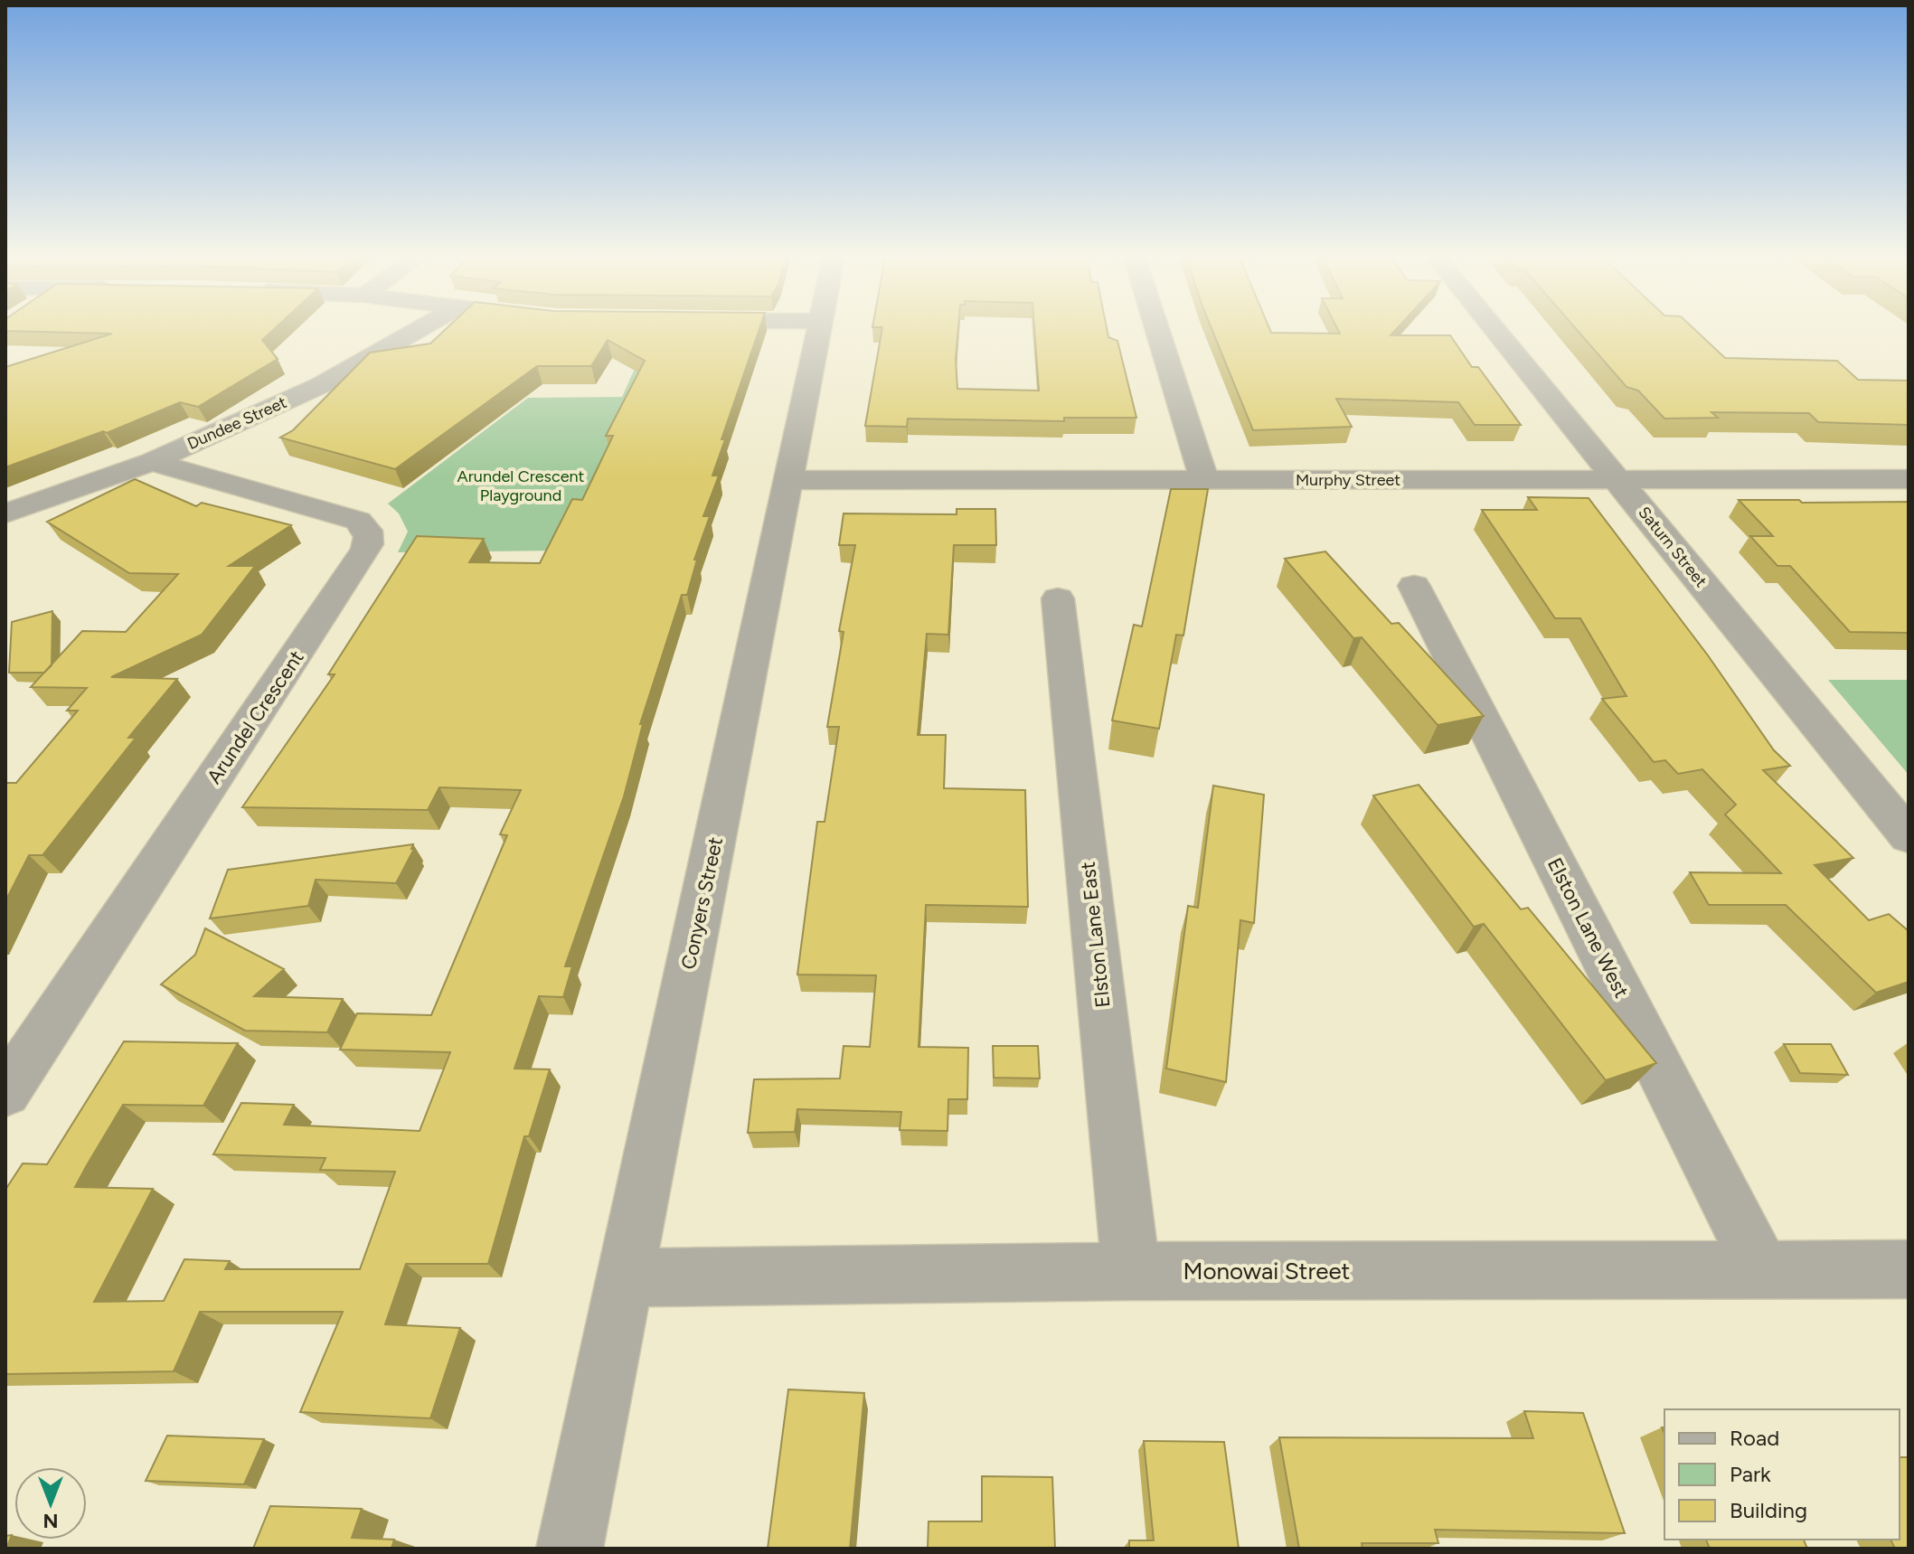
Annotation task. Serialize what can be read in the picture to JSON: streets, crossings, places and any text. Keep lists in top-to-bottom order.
{
  "streets": {
    "street": [
      "Dundee Street",
      "Murphy Street",
      "Saturn Street",
      "Arundel Crescent",
      "Conyers Street",
      "Elston Lane West",
      "Elston Lane East",
      "Monowai Street"
    ]
  },
  "crossings": [
    ["Dundee Street", "Arundel Crescent"],
    ["Murphy Street", "Saturn Street"],
    ["Murphy Street", "Conyers Street"],
    ["Conyers Street", "Monowai Street"],
    ["Elston Lane West", "Monowai Street"],
    ["Elston Lane East", "Monowai Street"]
  ],
  "parks": ["Arundel Crescent Playground"],
  "legend": ["Road", "Park", "Building"],
  "north": "bottom"
}
